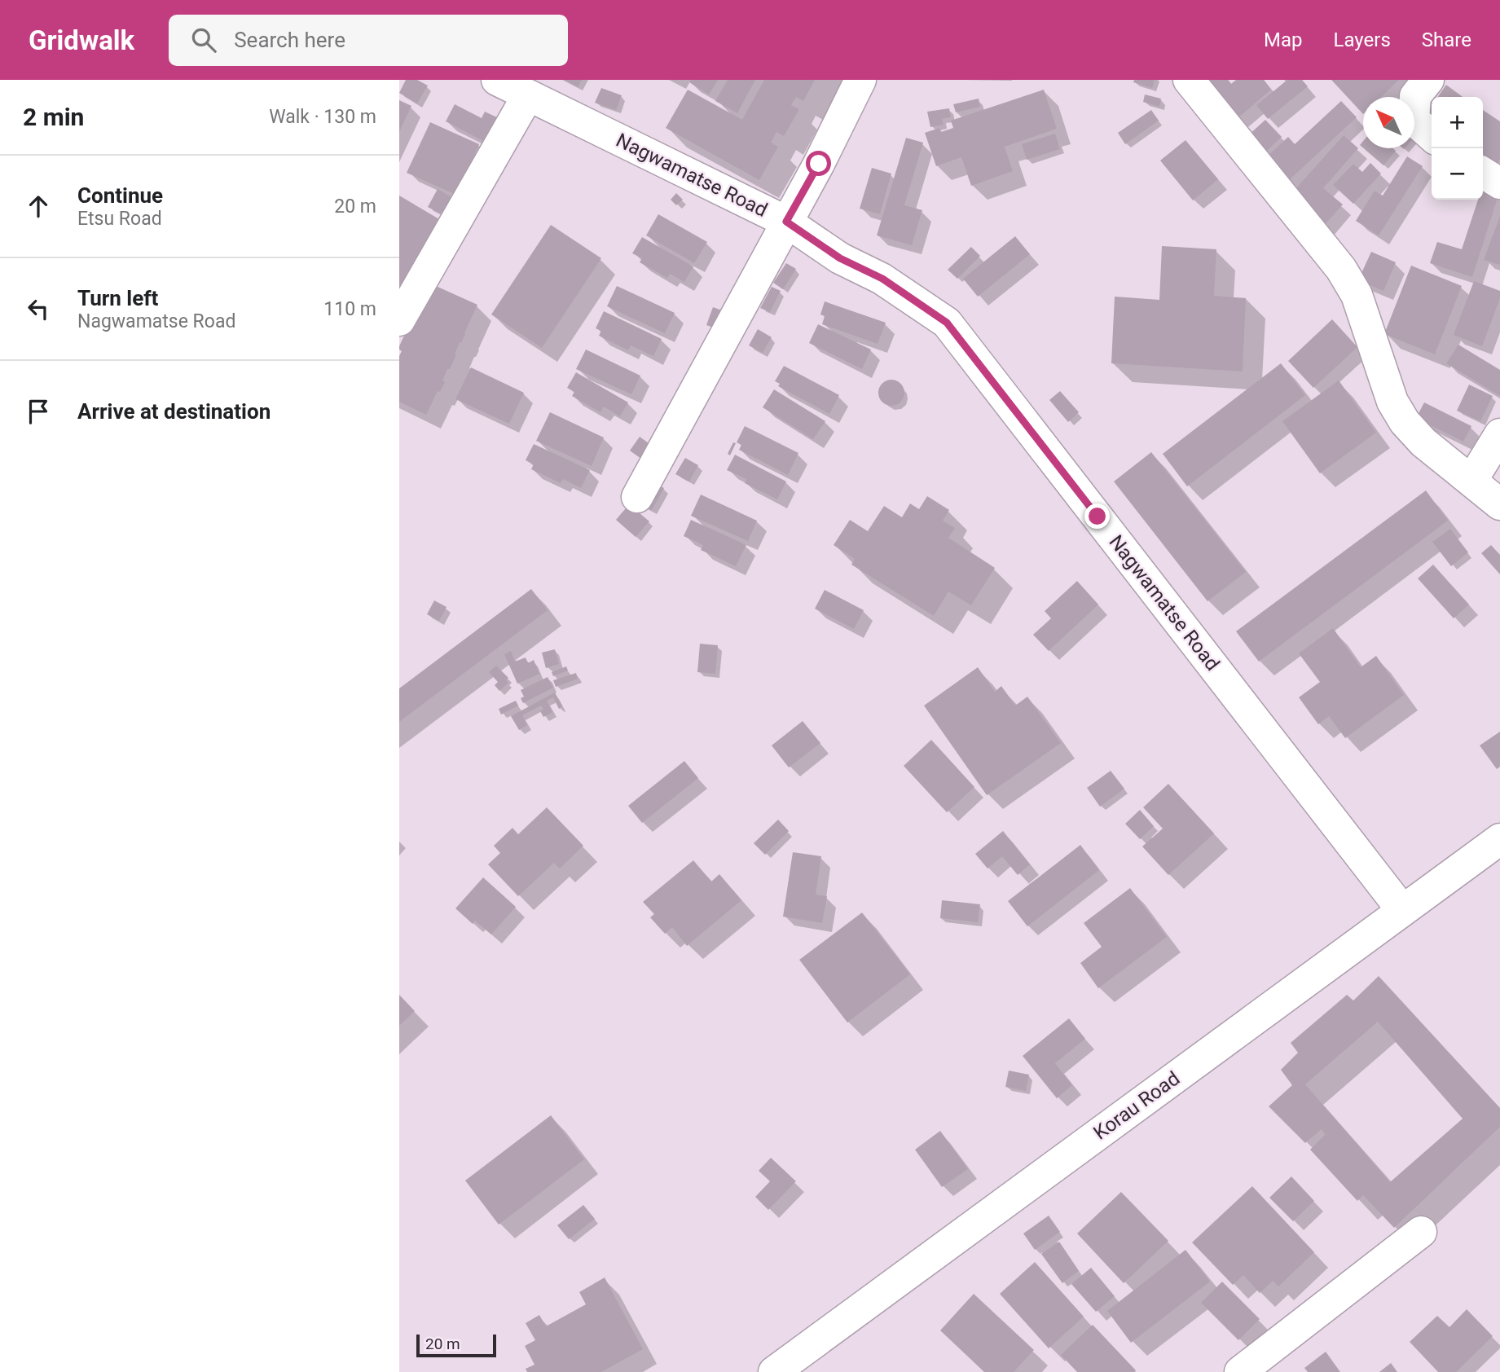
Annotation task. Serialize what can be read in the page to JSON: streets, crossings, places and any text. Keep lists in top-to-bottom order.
{
  "streets": {
    "street": ["Nagwamatse Road", "Korau Road"]
  },
  "crossings": [
    ["Nagwamatse Road", "Korau Road"]
  ],
  "scale_bar": "20 m",
  "north": "top left",
  "page": {
    "header": "Gridwalk",
    "search": "Search here",
    "nav": ["Map", "Layers", "Share"],
    "heading": ["2 min", "Walk · 130 m"],
    "map_buttons": ["+", "−"],
    "list": [
      ["Continue", "Etsu Road", "20 m"],
      ["Turn left", "Nagwamatse Road", "110 m"],
      "Arrive at destination"
    ],
    "scale": "20 m"
  }
}
